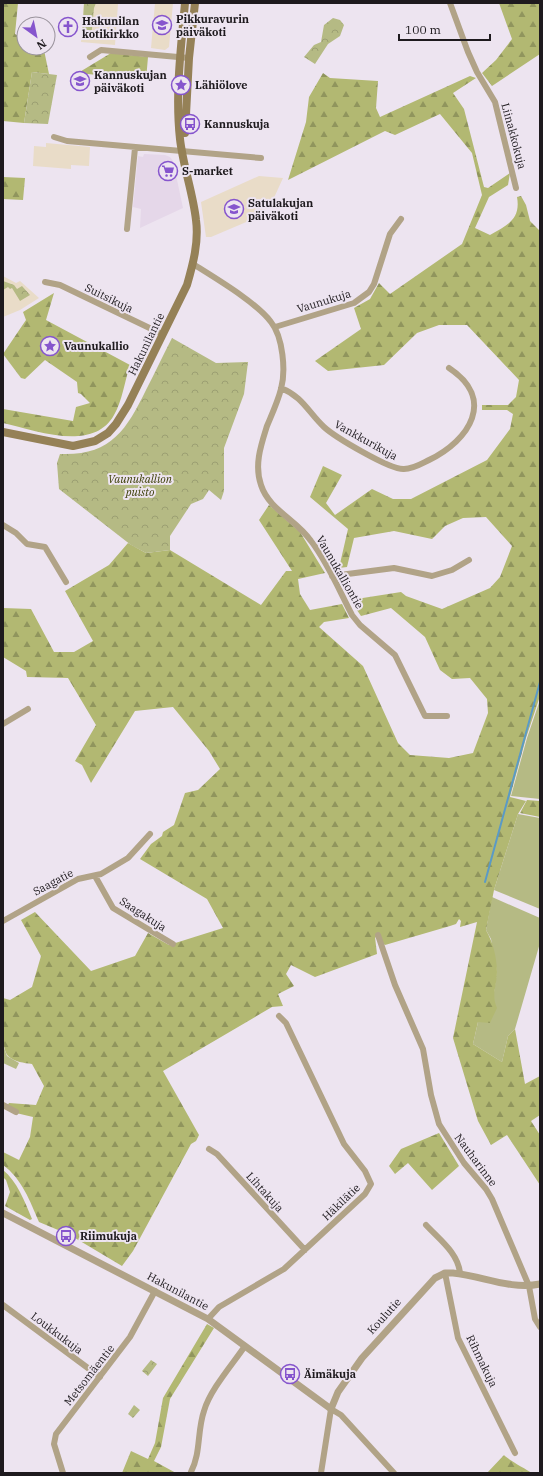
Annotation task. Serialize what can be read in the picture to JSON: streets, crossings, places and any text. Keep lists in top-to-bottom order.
{
  "streets": {
    "main road": ["Hakunilantie"],
    "street": [
      "Liinakkokuja",
      "Suitsikuja",
      "Vaunukuja",
      "Vankkurikuja",
      "Vaunukalliontie",
      "Saagatie",
      "Saagakuja",
      "Nauharinne",
      "Lihtakuja",
      "Häkilätie",
      "Koulutie",
      "Loukkukuja",
      "Rihmakuja",
      "Metsomäentie"
    ]
  },
  "crossings": [
    ["Suitsikuja", "Hakunilantie"],
    ["Vaunukuja", "Vaunukalliontie"],
    ["Hakunilantie", "Vaunukalliontie"],
    ["Hakunilantie", "Häkilätie"],
    ["Hakunilantie", "Koulutie"],
    ["Hakunilantie", "Metsomäentie"],
    ["Vankkurikuja", "Vaunukalliontie"],
    ["Saagatie", "Saagakuja"],
    ["Lihtakuja", "Häkilätie"],
    ["Koulutie", "Rihmakuja"],
    ["Loukkukuja", "Metsomäentie"]
  ],
  "parks": ["Vaunukallion puisto"],
  "places": {
    "school or university": ["Pikkuravurin päiväkoti", "Kannuskujan päiväkoti", "Satulakujan päiväkoti"],
    "church": ["Hakunilan kotikirkko"],
    "place": ["Lähiölove", "Vaunukallio"],
    "bus stop": ["Kannuskuja", "Riimukuja", "Äimäkuja"],
    "supermarket": ["S-market"]
  },
  "scale_bar": "100 m",
  "north": "bottom right"
}
